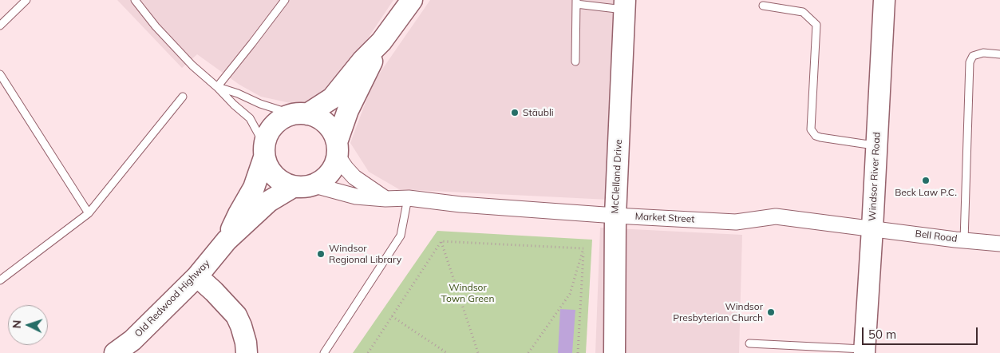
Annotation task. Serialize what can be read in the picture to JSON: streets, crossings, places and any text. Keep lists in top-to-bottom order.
{
  "streets": {
    "main road": ["McClelland Drive", "Windsor River Road", "Old Redwood Highway"],
    "street": ["Market Street", "Bell Road"]
  },
  "crossings": [
    ["McClelland Drive", "Market Street"],
    ["Windsor River Road", "Market Street"],
    ["Windsor River Road", "Bell Road"],
    ["Market Street", "Bell Road"],
    ["Market Street", "Old Redwood Highway"]
  ],
  "parks": ["Windsor Town Green"],
  "places": [
    "Stäubli",
    "Beck Law P.C.",
    "Windsor Regional Library",
    "Windsor Presbyterian Church"
  ],
  "scale_bar": "50 m",
  "north": "left"
}
